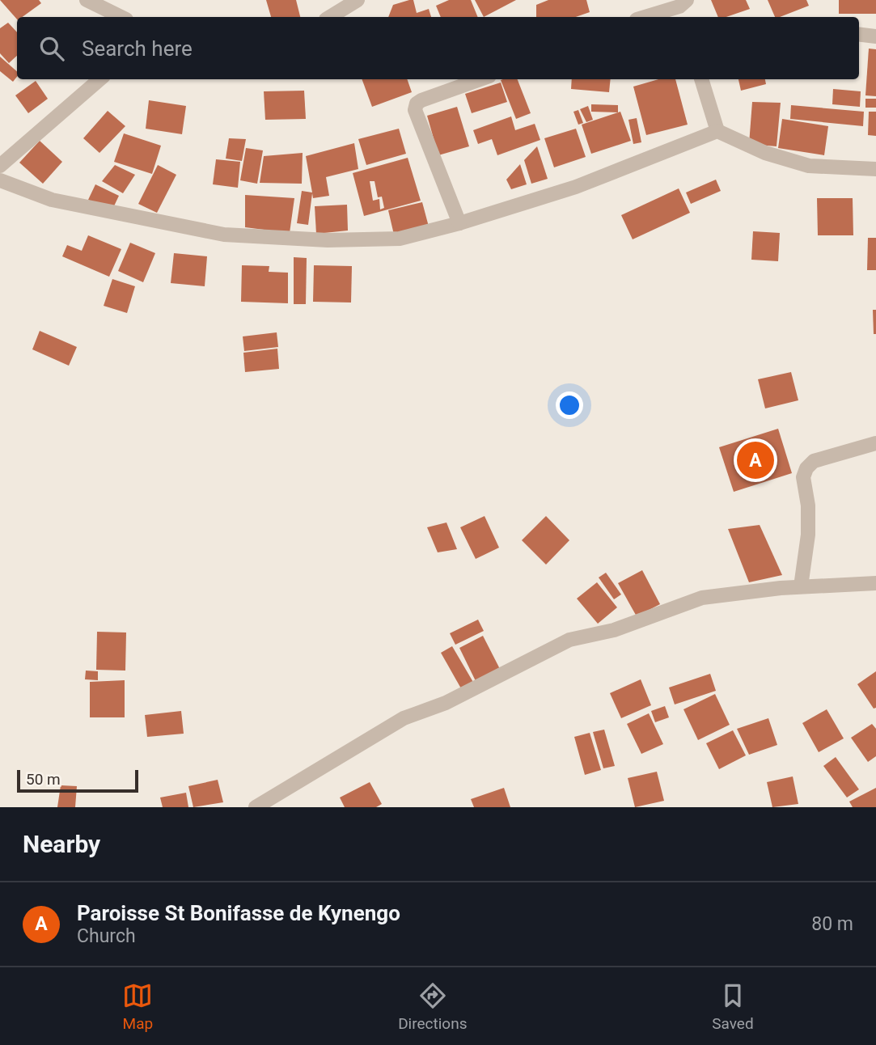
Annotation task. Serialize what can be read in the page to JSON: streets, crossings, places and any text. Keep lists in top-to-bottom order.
{
  "scale_bar": "50 m",
  "page": {
    "search": "Search here",
    "pins": "A",
    "scale": "50 m",
    "heading": "Nearby",
    "list": [
      {
        "mark": "A",
        "name": "Paroisse St Bonifasse de Kynengo",
        "note": "Church",
        "value": "80 m"
      }
    ],
    "nav": ["Map", "Directions", "Saved"]
  }
}
